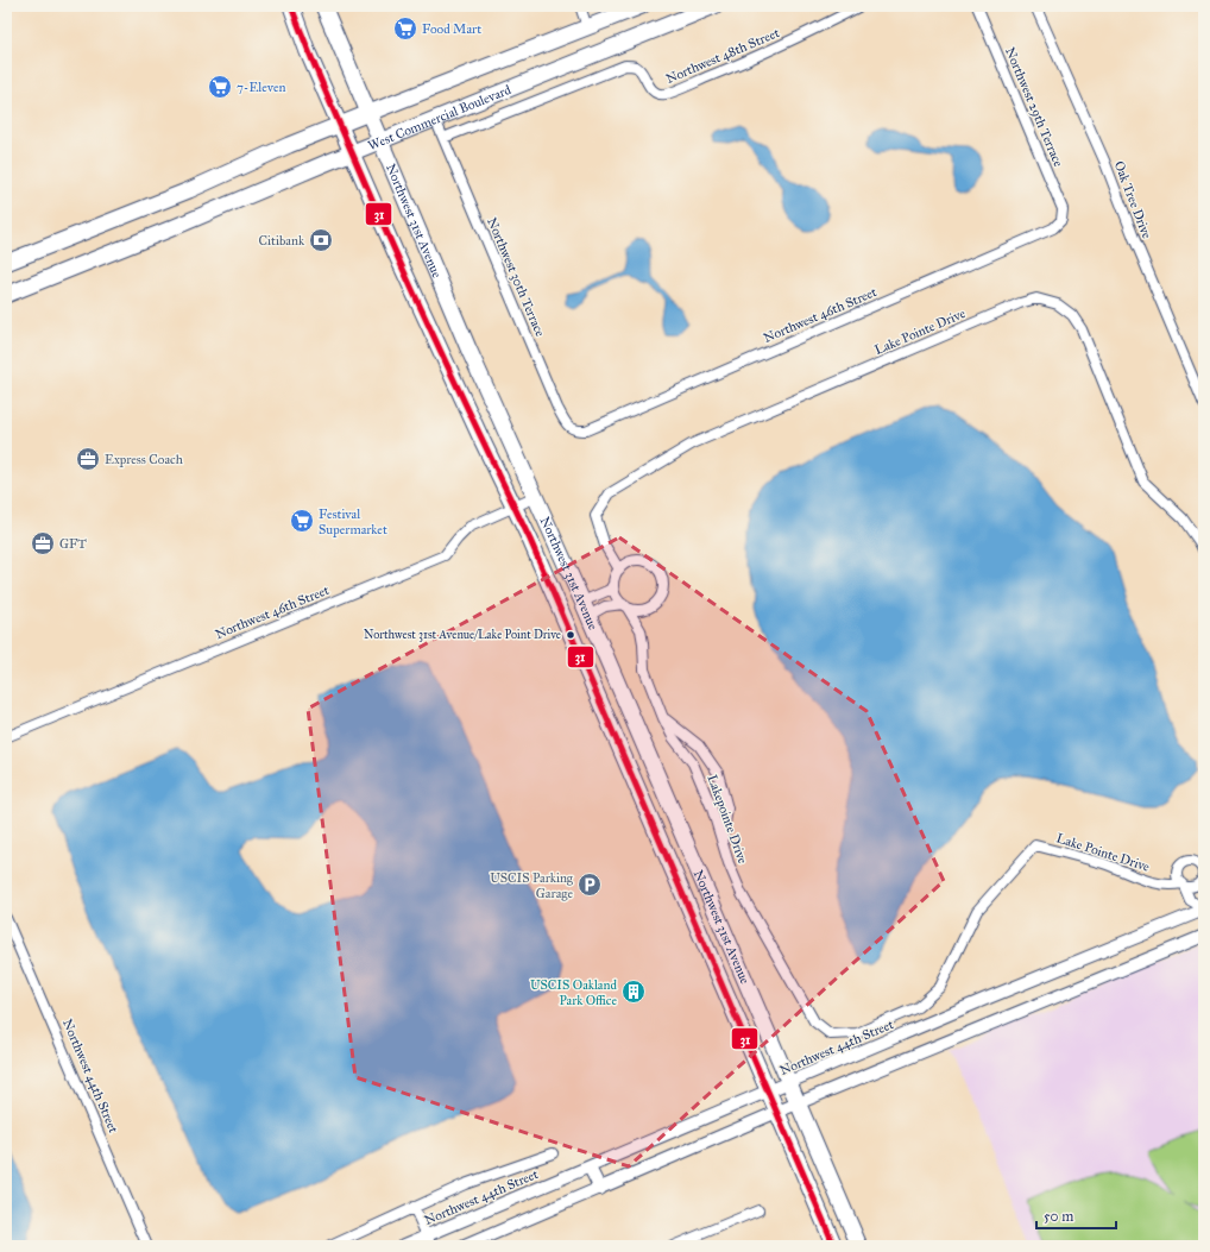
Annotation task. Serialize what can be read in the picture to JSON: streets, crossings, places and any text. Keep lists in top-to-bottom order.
{
  "streets": {
    "main road": ["West Commercial Boulevard", "Northwest 31st Avenue"],
    "street": [
      "Northwest 48th Street",
      "Northwest 29th Terrace",
      "Oak Tree Drive",
      "Northwest 30th Terrace",
      "Northwest 46th Street",
      "Lake Pointe Drive",
      "Lakepointe Drive",
      "Northwest 44th Street"
    ]
  },
  "crossings": [
    ["Northwest 48th Street", "Northwest 30th Terrace"],
    ["Northwest 29th Terrace", "Northwest 46th Street"],
    ["West Commercial Boulevard", "Northwest 31st Avenue"],
    ["West Commercial Boulevard", "Northwest 30th Terrace"],
    ["Northwest 31st Avenue", "Northwest 46th Street"],
    ["Northwest 31st Avenue", "Northwest 44th Street"],
    ["Northwest 30th Terrace", "Northwest 46th Street"],
    ["Lake Pointe Drive", "Lakepointe Drive"]
  ],
  "places": {
    "supermarket": ["Food Mart", "7-Eleven", "Festival Supermarket"],
    "bank": ["Citibank"],
    "office": ["Express Coach", "GFT"],
    "other": ["Northwest 31st Avenue/Lake Point Drive"],
    "parking": ["USCIS Parking Garage"],
    "building": ["USCIS Oakland Park Office"]
  },
  "lines": ["transit line 31"],
  "scale_bar": "50 m"
}
